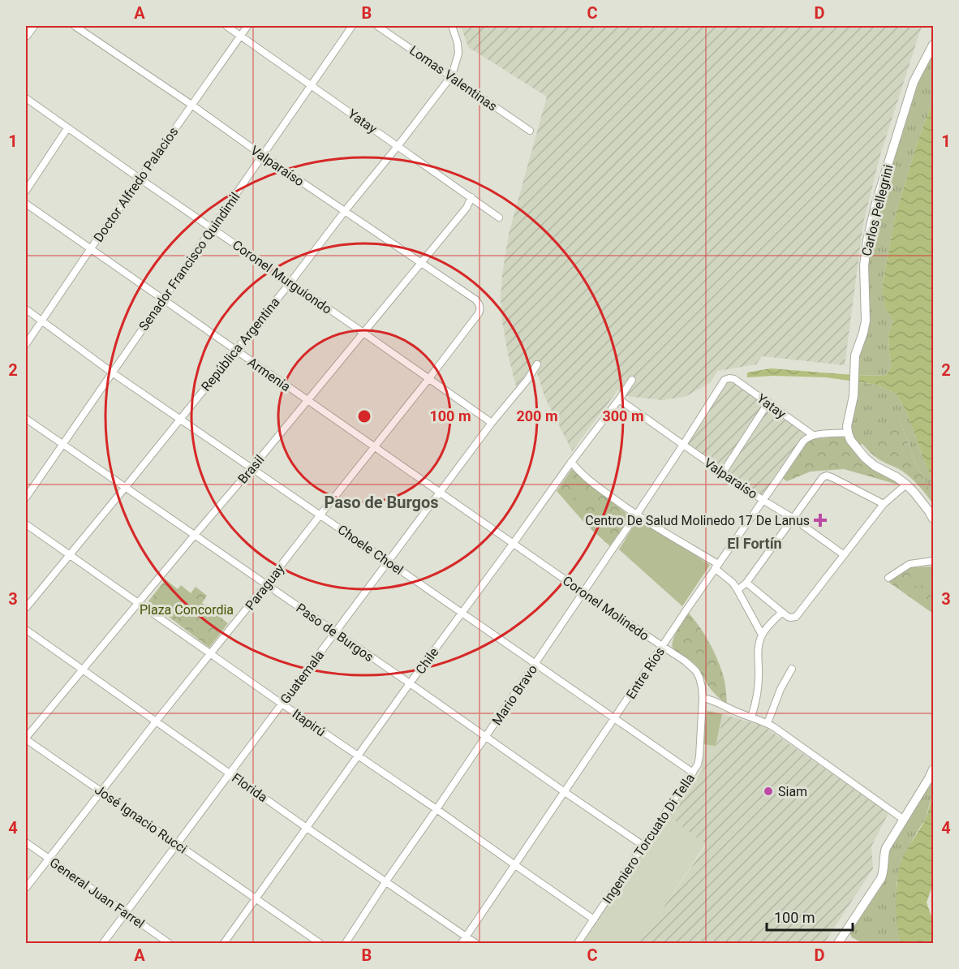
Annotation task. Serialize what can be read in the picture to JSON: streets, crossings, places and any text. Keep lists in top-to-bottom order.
{
  "streets": {
    "street": [
      "Lomas Valentinas",
      "Yatay",
      "Valparaíso",
      "Doctor Alfredo Palacios",
      "Carlos Pellegrini",
      "Senador Francisco Quindimil",
      "Coronel Murguiondo",
      "República Argentina",
      "Armenia",
      "Brasil",
      "Choele Choel",
      "Paraguay",
      "Coronel Molinedo",
      "Paso de Burgos",
      "Chile",
      "Entre Ríos",
      "Guatemala",
      "Mario Bravo",
      "Itapirú",
      "Florida",
      "José Ignacio Rucci",
      "Ingeniero Torcuato Di Tella",
      "General Juan Farrel"
    ]
  },
  "crossings": [
    ["Lomas Valentinas", "República Argentina"],
    ["Yatay", "Doctor Alfredo Palacios"],
    ["Yatay", "Senador Francisco Quindimil"],
    ["Yatay", "República Argentina"],
    ["Yatay", "Brasil"],
    ["Yatay", "Entre Ríos"],
    ["Yatay", "Mario Bravo"],
    ["Valparaíso", "Doctor Alfredo Palacios"],
    ["Valparaíso", "Senador Francisco Quindimil"],
    ["Valparaíso", "República Argentina"],
    ["Valparaíso", "Brasil"],
    ["Valparaíso", "Paraguay"],
    ["Valparaíso", "Chile"],
    ["Valparaíso", "Entre Ríos"],
    ["Valparaíso", "Mario Bravo"],
    ["Doctor Alfredo Palacios", "Coronel Murguiondo"],
    ["Doctor Alfredo Palacios", "Armenia"],
    ["Doctor Alfredo Palacios", "Choele Choel"],
    ["Senador Francisco Quindimil", "Coronel Murguiondo"],
    ["Senador Francisco Quindimil", "Armenia"],
    ["Senador Francisco Quindimil", "Choele Choel"],
    ["Senador Francisco Quindimil", "Paso de Burgos"],
    ["Coronel Murguiondo", "República Argentina"],
    ["Coronel Murguiondo", "Brasil"],
    ["Coronel Murguiondo", "Paraguay"],
    ["Coronel Murguiondo", "Guatemala"],
    ["República Argentina", "Armenia"],
    ["República Argentina", "Choele Choel"],
    ["República Argentina", "Paso de Burgos"],
    ["República Argentina", "Itapirú"],
    ["Armenia", "Brasil"],
    ["Armenia", "Paraguay"],
    ["Armenia", "Coronel Molinedo"],
    ["Armenia", "Chile"],
    ["Armenia", "Guatemala"],
    ["Brasil", "Choele Choel"],
    ["Brasil", "Paso de Burgos"],
    ["Brasil", "Itapirú"],
    ["Brasil", "Florida"],
    ["Brasil", "José Ignacio Rucci"],
    ["Choele Choel", "Paraguay"],
    ["Choele Choel", "Chile"],
    ["Choele Choel", "Entre Ríos"],
    ["Choele Choel", "Guatemala"],
    ["Choele Choel", "Mario Bravo"],
    ["Choele Choel", "Ingeniero Torcuato Di Tella"],
    ["Paraguay", "Paso de Burgos"],
    ["Paraguay", "Itapirú"],
    ["Paraguay", "Florida"],
    ["Paraguay", "José Ignacio Rucci"],
    ["Paraguay", "General Juan Farrel"],
    ["Coronel Molinedo", "Chile"],
    ["Coronel Molinedo", "Entre Ríos"],
    ["Coronel Molinedo", "Mario Bravo"],
    ["Coronel Molinedo", "Ingeniero Torcuato Di Tella"],
    ["Paso de Burgos", "Chile"],
    ["Paso de Burgos", "Entre Ríos"],
    ["Paso de Burgos", "Guatemala"],
    ["Paso de Burgos", "Mario Bravo"],
    ["Paso de Burgos", "Ingeniero Torcuato Di Tella"],
    ["Chile", "Itapirú"],
    ["Chile", "Florida"],
    ["Chile", "José Ignacio Rucci"],
    ["Entre Ríos", "Itapirú"],
    ["Entre Ríos", "Florida"],
    ["Guatemala", "Itapirú"],
    ["Guatemala", "Florida"],
    ["Guatemala", "José Ignacio Rucci"],
    ["Guatemala", "General Juan Farrel"],
    ["Mario Bravo", "Itapirú"],
    ["Mario Bravo", "Florida"],
    ["Itapirú", "Ingeniero Torcuato Di Tella"]
  ],
  "districts": ["Paso de Burgos", "El Fortín"],
  "parks": ["Plaza Concordia"],
  "places": {
    "health": ["Centro De Salud Molinedo 17 De Lanus"],
    "other": ["Siam"]
  },
  "scale_bar": "100 m",
  "grid": {
    "columns": [
      "A",
      "B",
      "C",
      "D"
    ],
    "rows": [
      "1",
      "2",
      "3",
      "4"
    ]
  },
  "rings": ["100 m", "200 m", "300 m"]
}
